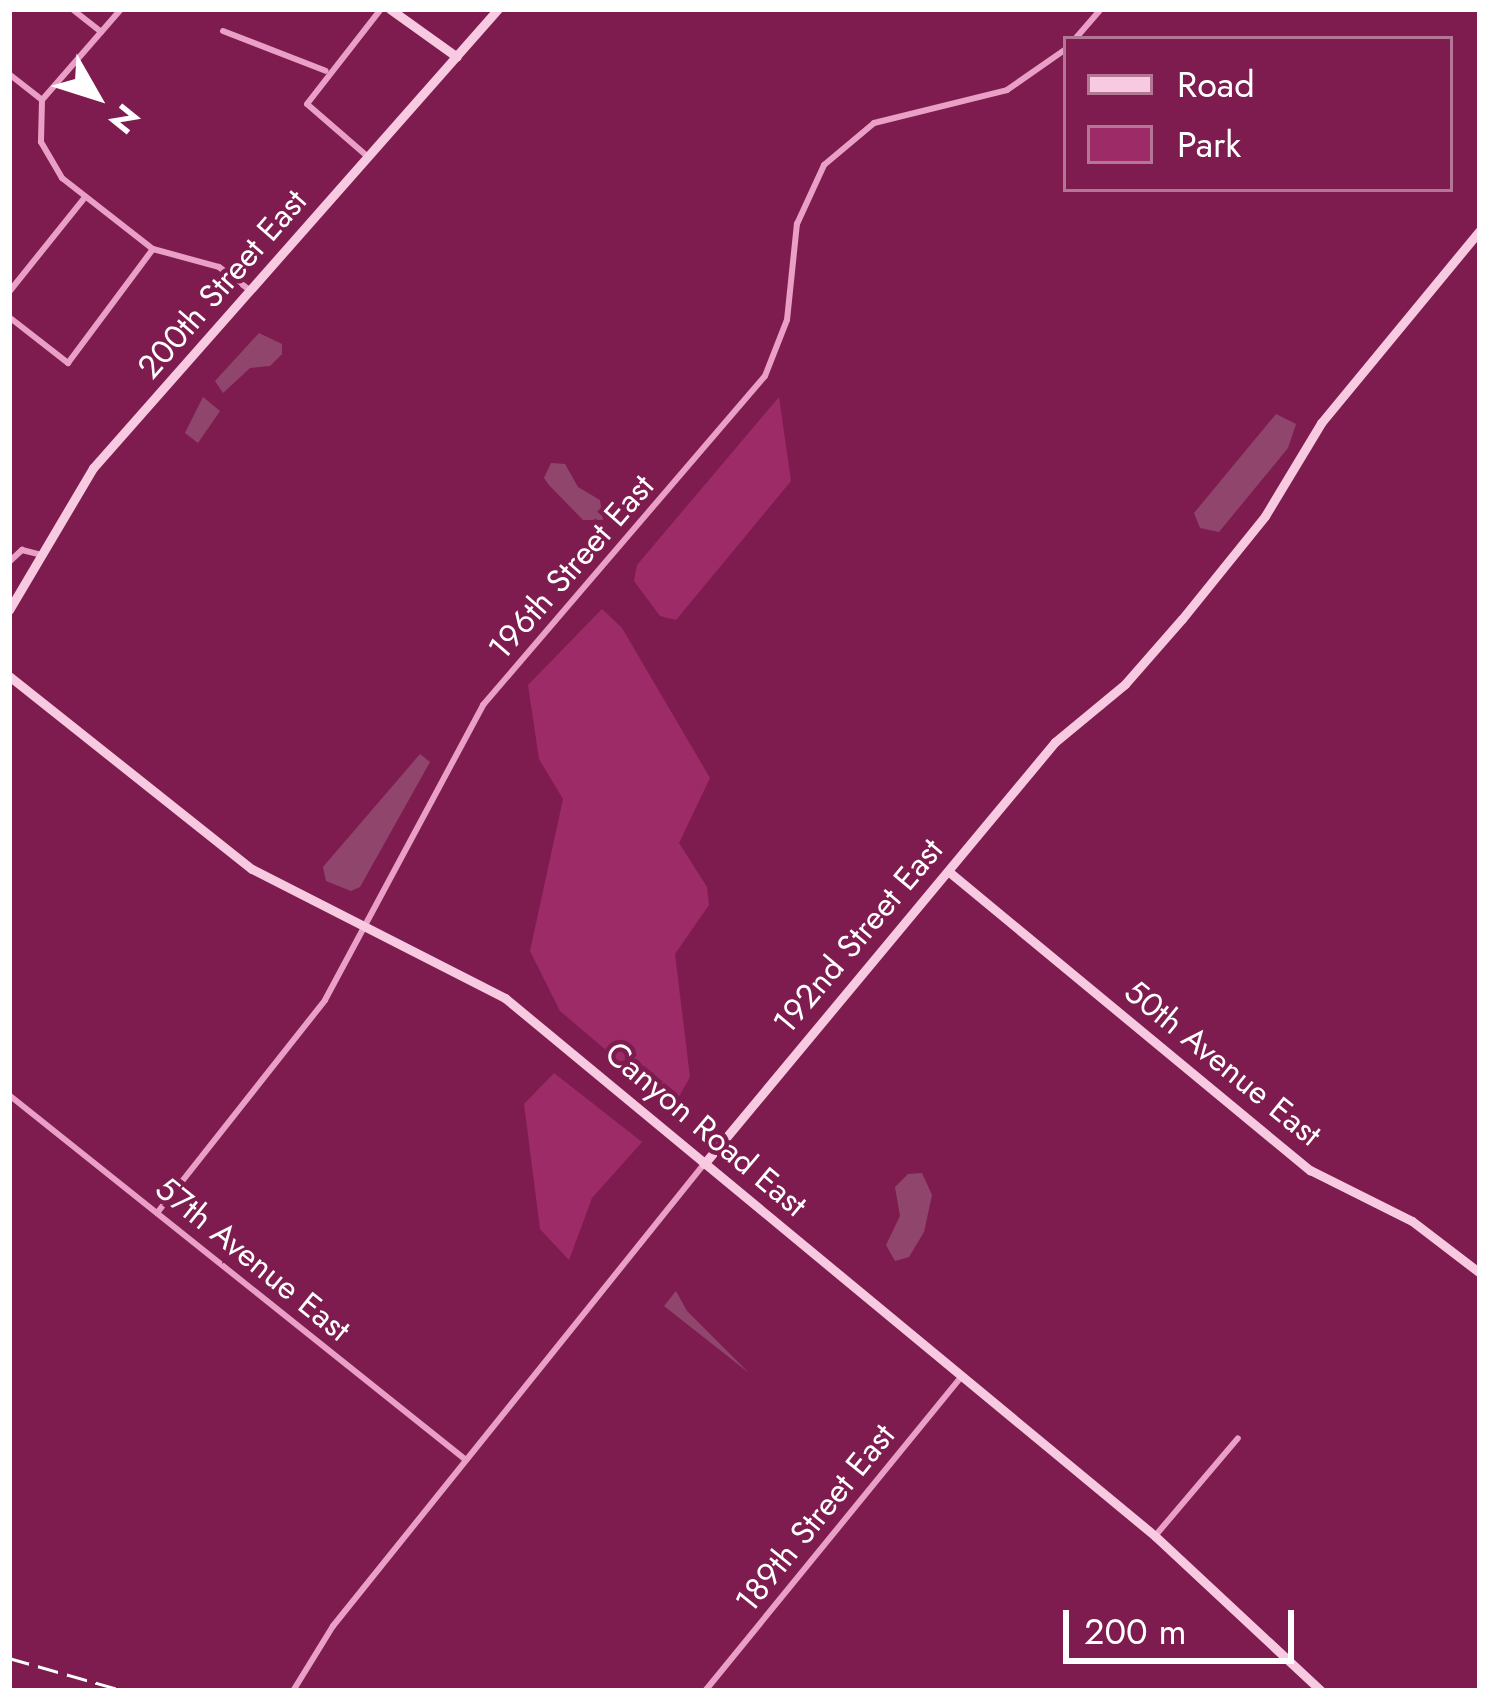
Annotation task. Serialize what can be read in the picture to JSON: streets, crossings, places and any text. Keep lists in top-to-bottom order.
{
  "streets": {
    "street": [
      "200th Street East",
      "196th Street East",
      "192nd Street East",
      "50th Avenue East",
      "Canyon Road East",
      "57th Avenue East",
      "189th Street East"
    ]
  },
  "crossings": [
    ["196th Street East", "Canyon Road East"],
    ["196th Street East", "57th Avenue East"],
    ["192nd Street East", "50th Avenue East"],
    ["192nd Street East", "Canyon Road East"],
    ["192nd Street East", "57th Avenue East"],
    ["Canyon Road East", "189th Street East"]
  ],
  "legend": ["Road", "Park"],
  "scale_bar": "200 m",
  "north": "bottom right"
}
